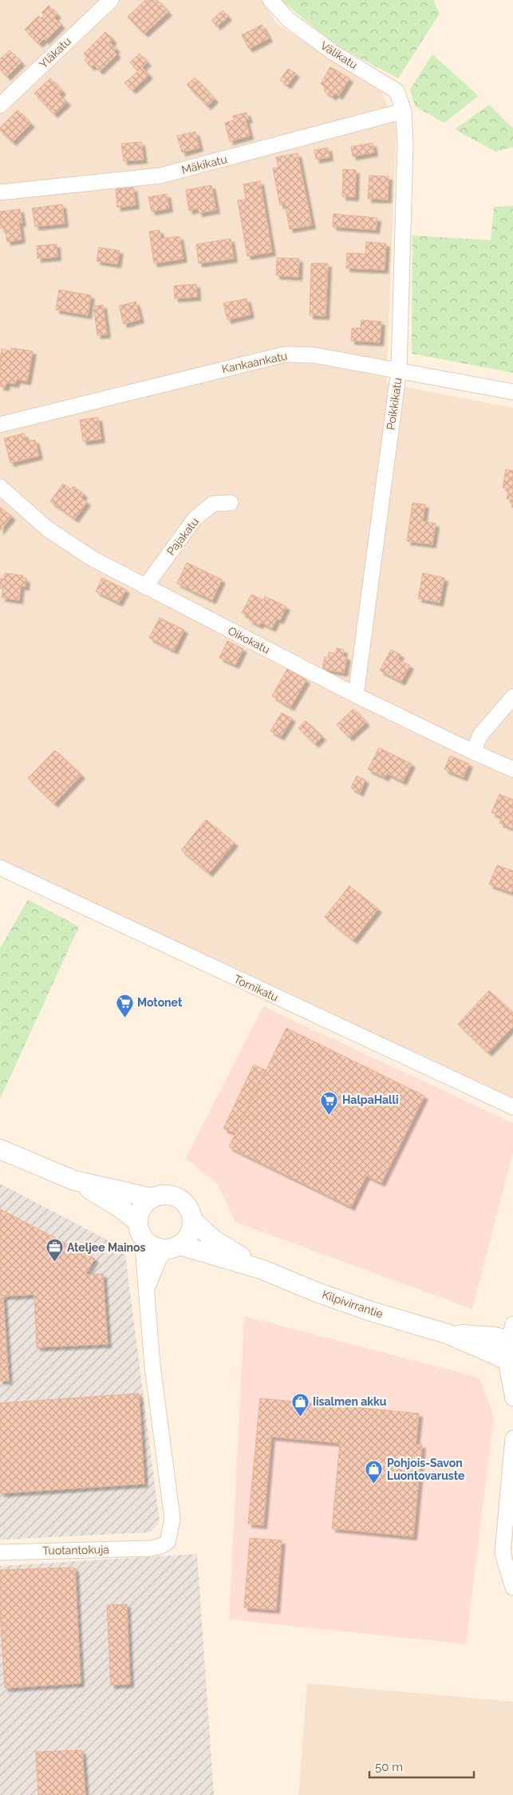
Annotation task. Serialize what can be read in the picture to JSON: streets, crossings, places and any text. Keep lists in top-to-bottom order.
{
  "streets": {
    "street": [
      "Yläkatu",
      "Välikatu",
      "Mäkikatu",
      "Kankaankatu",
      "Poikkikatu",
      "Pajakatu",
      "Oikokatu",
      "Tornikatu",
      "Kilpivirrantie",
      "Tuotantokuja"
    ]
  },
  "crossings": [
    ["Välikatu", "Mäkikatu"],
    ["Välikatu", "Poikkikatu"],
    ["Mäkikatu", "Poikkikatu"],
    ["Kankaankatu", "Poikkikatu"],
    ["Poikkikatu", "Oikokatu"],
    ["Pajakatu", "Oikokatu"]
  ],
  "places": {
    "supermarket": ["Motonet", "HalpaHalli"],
    "office": ["Ateljee Mainos"],
    "shop": ["Iisalmen akku", "Pohjois-Savon Luontovaruste"]
  },
  "scale_bar": "50 m"
}
